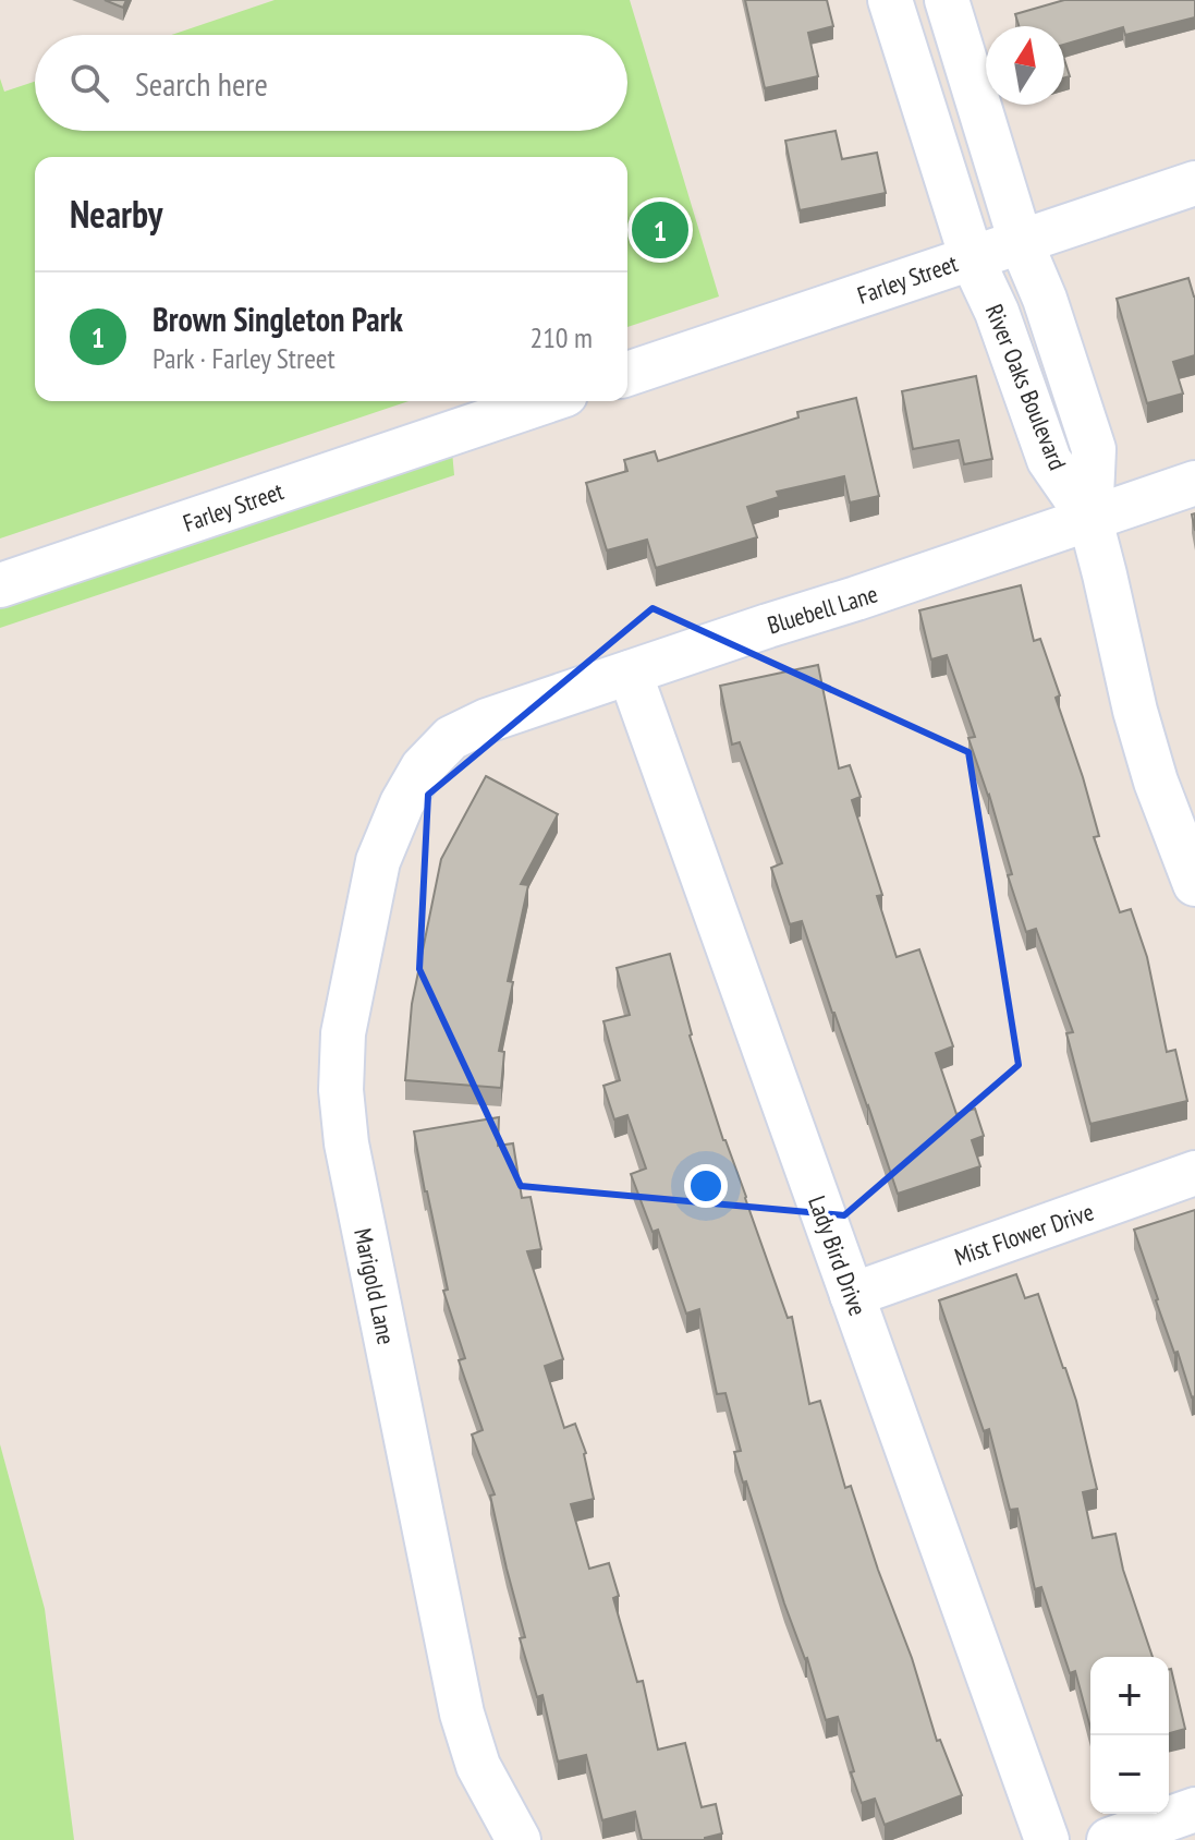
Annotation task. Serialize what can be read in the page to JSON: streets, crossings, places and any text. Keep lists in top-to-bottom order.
{
  "streets": {
    "street": [
      "Farley Street",
      "River Oaks Boulevard",
      "Bluebell Lane",
      "Mist Flower Drive",
      "Lady Bird Drive",
      "Marigold Lane"
    ]
  },
  "crossings": [
    ["Farley Street", "River Oaks Boulevard"],
    ["River Oaks Boulevard", "Bluebell Lane"],
    ["Bluebell Lane", "Lady Bird Drive"],
    ["Bluebell Lane", "Marigold Lane"],
    ["Mist Flower Drive", "Lady Bird Drive"]
  ],
  "north": "top",
  "page": {
    "search": "Search here",
    "heading": "Nearby",
    "pins": "1",
    "list": [
      {
        "mark": "1",
        "name": "Brown Singleton Park",
        "note": "Park · Farley Street",
        "value": "210 m"
      }
    ],
    "map_buttons": ["+", "−"]
  }
}
